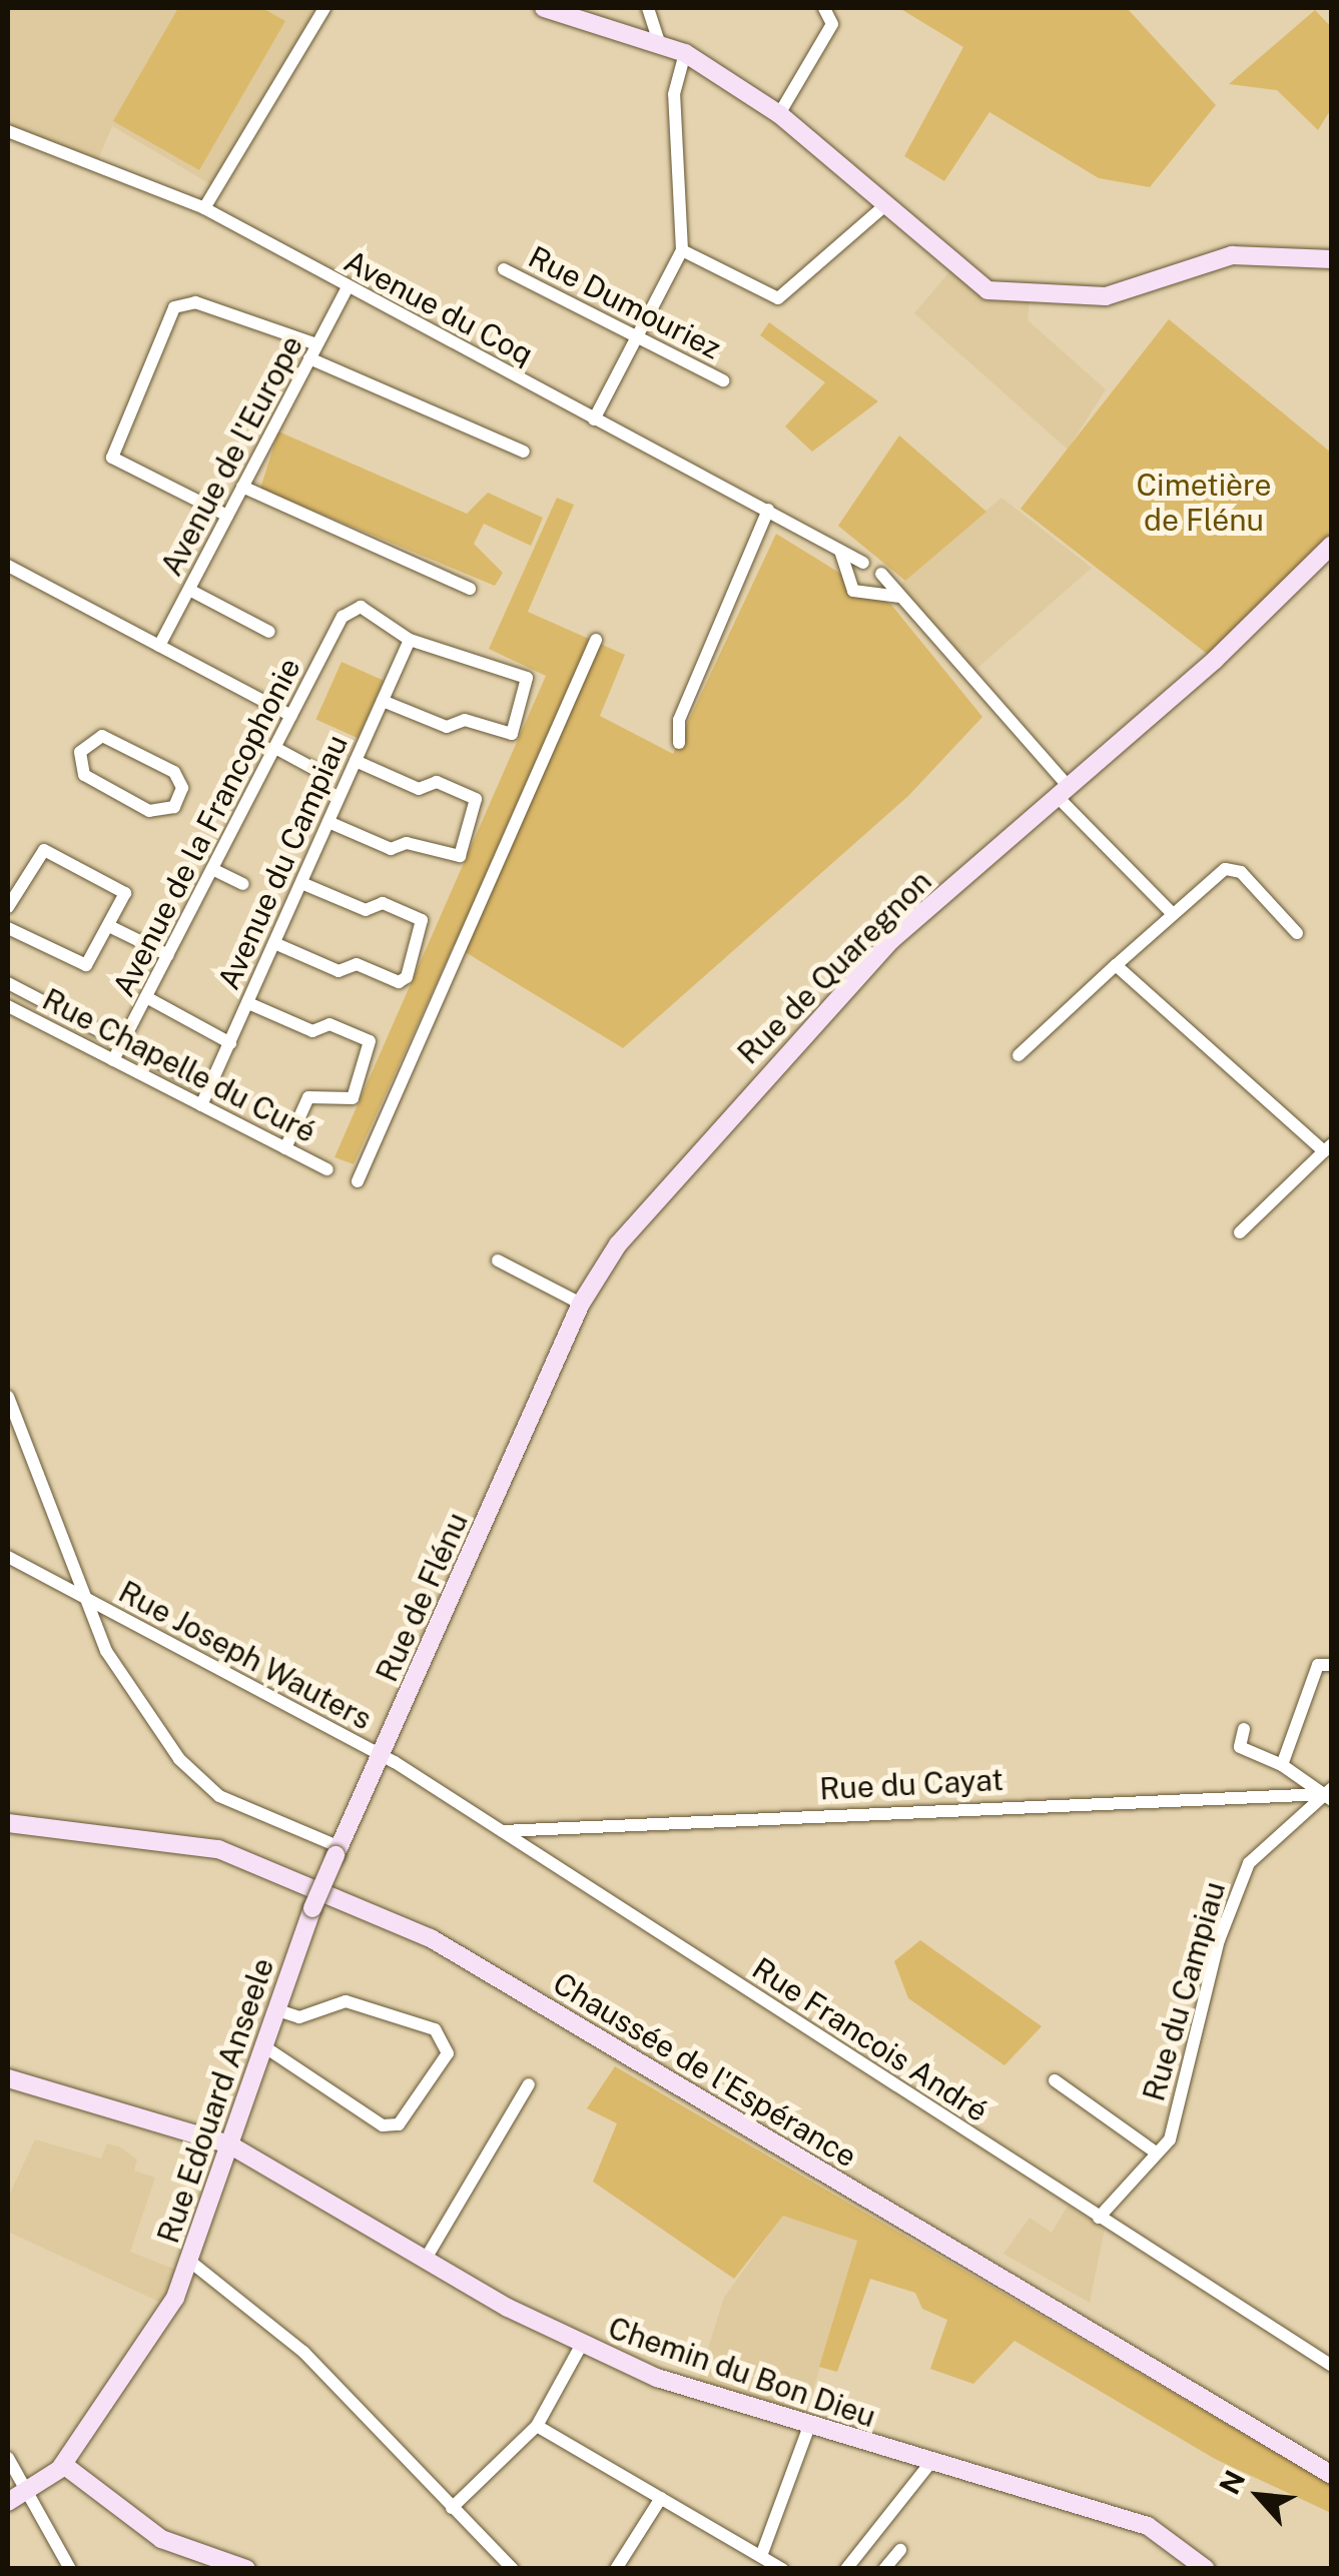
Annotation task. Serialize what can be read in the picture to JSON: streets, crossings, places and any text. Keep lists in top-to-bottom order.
{
  "streets": {
    "street": [
      "Rue Dumouriez",
      "Avenue du Coq",
      "Avenue de l'Europe",
      "Avenue de la Francophonie",
      "Avenue du Campiau",
      "Rue de Quaregnon",
      "Rue Chapelle du Curé",
      "Rue de Flénu",
      "Rue Joseph Wauters",
      "Rue du Cayat",
      "Rue du Campiau",
      "Rue Francois André",
      "Chaussée de l'Espérance",
      "Rue Edouard Anseele",
      "Chemin du Bon Dieu"
    ]
  },
  "crossings": [
    ["Avenue du Coq", "Avenue de l'Europe"],
    ["Avenue de la Francophonie", "Avenue du Campiau"],
    ["Avenue de la Francophonie", "Rue Chapelle du Curé"],
    ["Avenue du Campiau", "Rue Chapelle du Curé"],
    ["Rue de Quaregnon", "Rue de Flénu"],
    ["Rue de Flénu", "Rue Joseph Wauters"],
    ["Rue de Flénu", "Rue Francois André"],
    ["Rue de Flénu", "Rue Edouard Anseele"],
    ["Rue Joseph Wauters", "Rue Francois André"],
    ["Rue Joseph Wauters", "Rue Edouard Anseele"],
    ["Rue du Cayat", "Rue du Campiau"],
    ["Rue du Cayat", "Rue Francois André"],
    ["Rue du Campiau", "Rue Francois André"],
    ["Rue Francois André", "Rue Edouard Anseele"],
    ["Rue Edouard Anseele", "Chemin du Bon Dieu"]
  ],
  "parks": ["Cimetière de Flénu"],
  "north": "top left"
}
